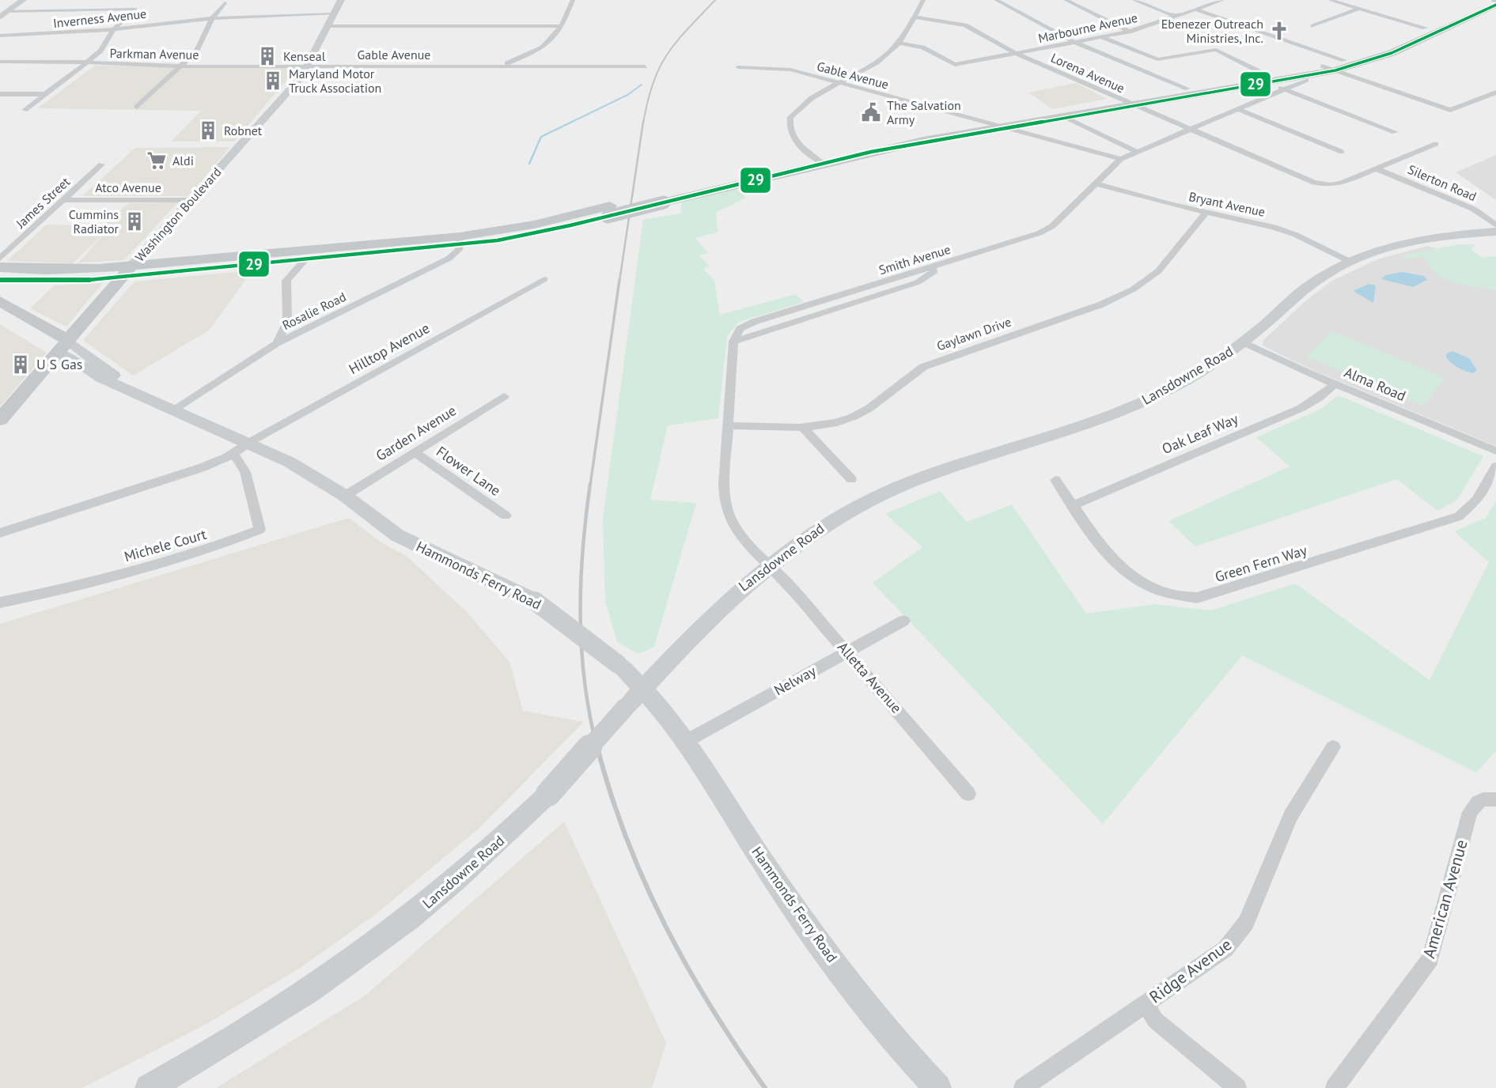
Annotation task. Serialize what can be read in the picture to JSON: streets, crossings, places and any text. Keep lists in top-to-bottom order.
{
  "streets": {
    "main road": ["Washington Boulevard"],
    "street": [
      "Inverness Avenue",
      "Marbourne Avenue",
      "Parkman Avenue",
      "Gable Avenue",
      "Lorena Avenue",
      "Silerton Road",
      "Atco Avenue",
      "James Street",
      "Bryant Avenue",
      "Smith Avenue",
      "Rosalie Road",
      "Gaylawn Drive",
      "Hilltop Avenue",
      "Lansdowne Road",
      "Alma Road",
      "Garden Avenue",
      "Oak Leaf Way",
      "Flower Lane",
      "Michele Court",
      "Green Fern Way",
      "Hammonds Ferry Road",
      "Alletta Avenue",
      "Nelway",
      "American Avenue",
      "Ridge Avenue"
    ]
  },
  "crossings": [
    ["Inverness Avenue", "Washington Boulevard"],
    ["Marbourne Avenue", "Lorena Avenue"],
    ["Parkman Avenue", "Gable Avenue"],
    ["Parkman Avenue", "Washington Boulevard"],
    ["Gable Avenue", "Washington Boulevard"],
    ["Gable Avenue", "Smith Avenue"],
    ["Lorena Avenue", "Silerton Road"],
    ["Lorena Avenue", "Smith Avenue"],
    ["Atco Avenue", "James Street"],
    ["Atco Avenue", "Washington Boulevard"],
    ["Bryant Avenue", "Smith Avenue"],
    ["Bryant Avenue", "Gaylawn Drive"],
    ["Bryant Avenue", "Lansdowne Road"],
    ["Washington Boulevard", "Hammonds Ferry Road"],
    ["Smith Avenue", "Gaylawn Drive"],
    ["Rosalie Road", "Hammonds Ferry Road"],
    ["Hilltop Avenue", "Hammonds Ferry Road"],
    ["Lansdowne Road", "Alma Road"],
    ["Lansdowne Road", "Hammonds Ferry Road"],
    ["Lansdowne Road", "Alletta Avenue"],
    ["Alma Road", "Oak Leaf Way"],
    ["Garden Avenue", "Flower Lane"],
    ["Garden Avenue", "Hammonds Ferry Road"],
    ["Oak Leaf Way", "Green Fern Way"],
    ["Hammonds Ferry Road", "Nelway"],
    ["Alletta Avenue", "Nelway"]
  ],
  "places": {
    "church": ["Ebenezer Outreach Ministries, Inc."],
    "building": [
      "Kenseal",
      "Maryland Motor Truck Association",
      "Robnet",
      "Cummins Radiator",
      "U S Gas"
    ],
    "public building": ["The Salvation Army"],
    "supermarket": ["Aldi"]
  },
  "lines": ["transit line 29"]
}
